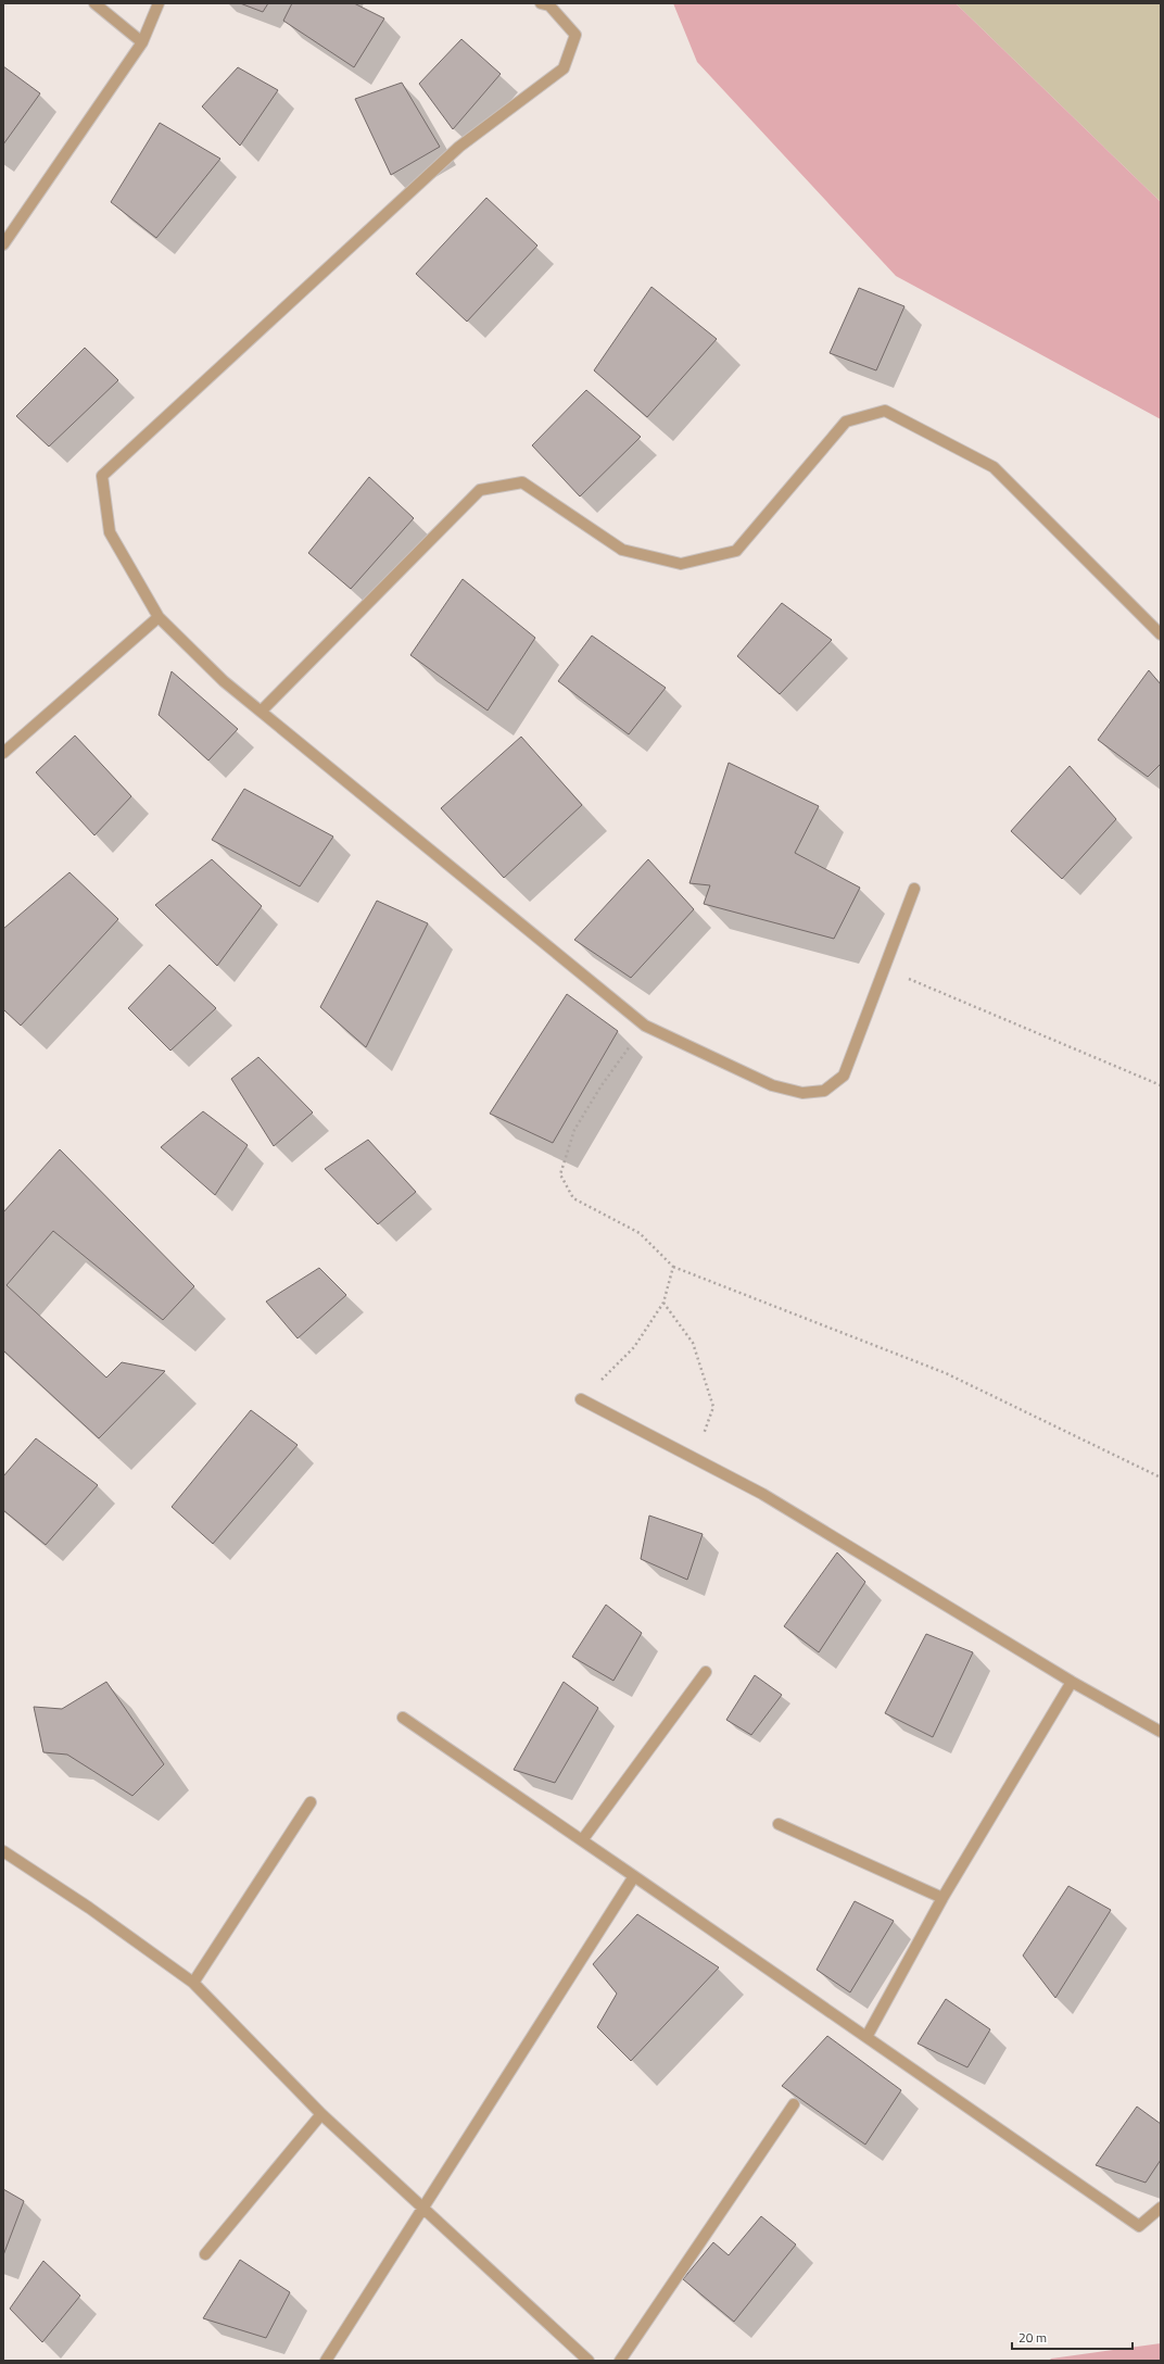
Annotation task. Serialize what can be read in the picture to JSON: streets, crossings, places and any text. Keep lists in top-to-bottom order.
{
  "scale_bar": "20 m"
}
